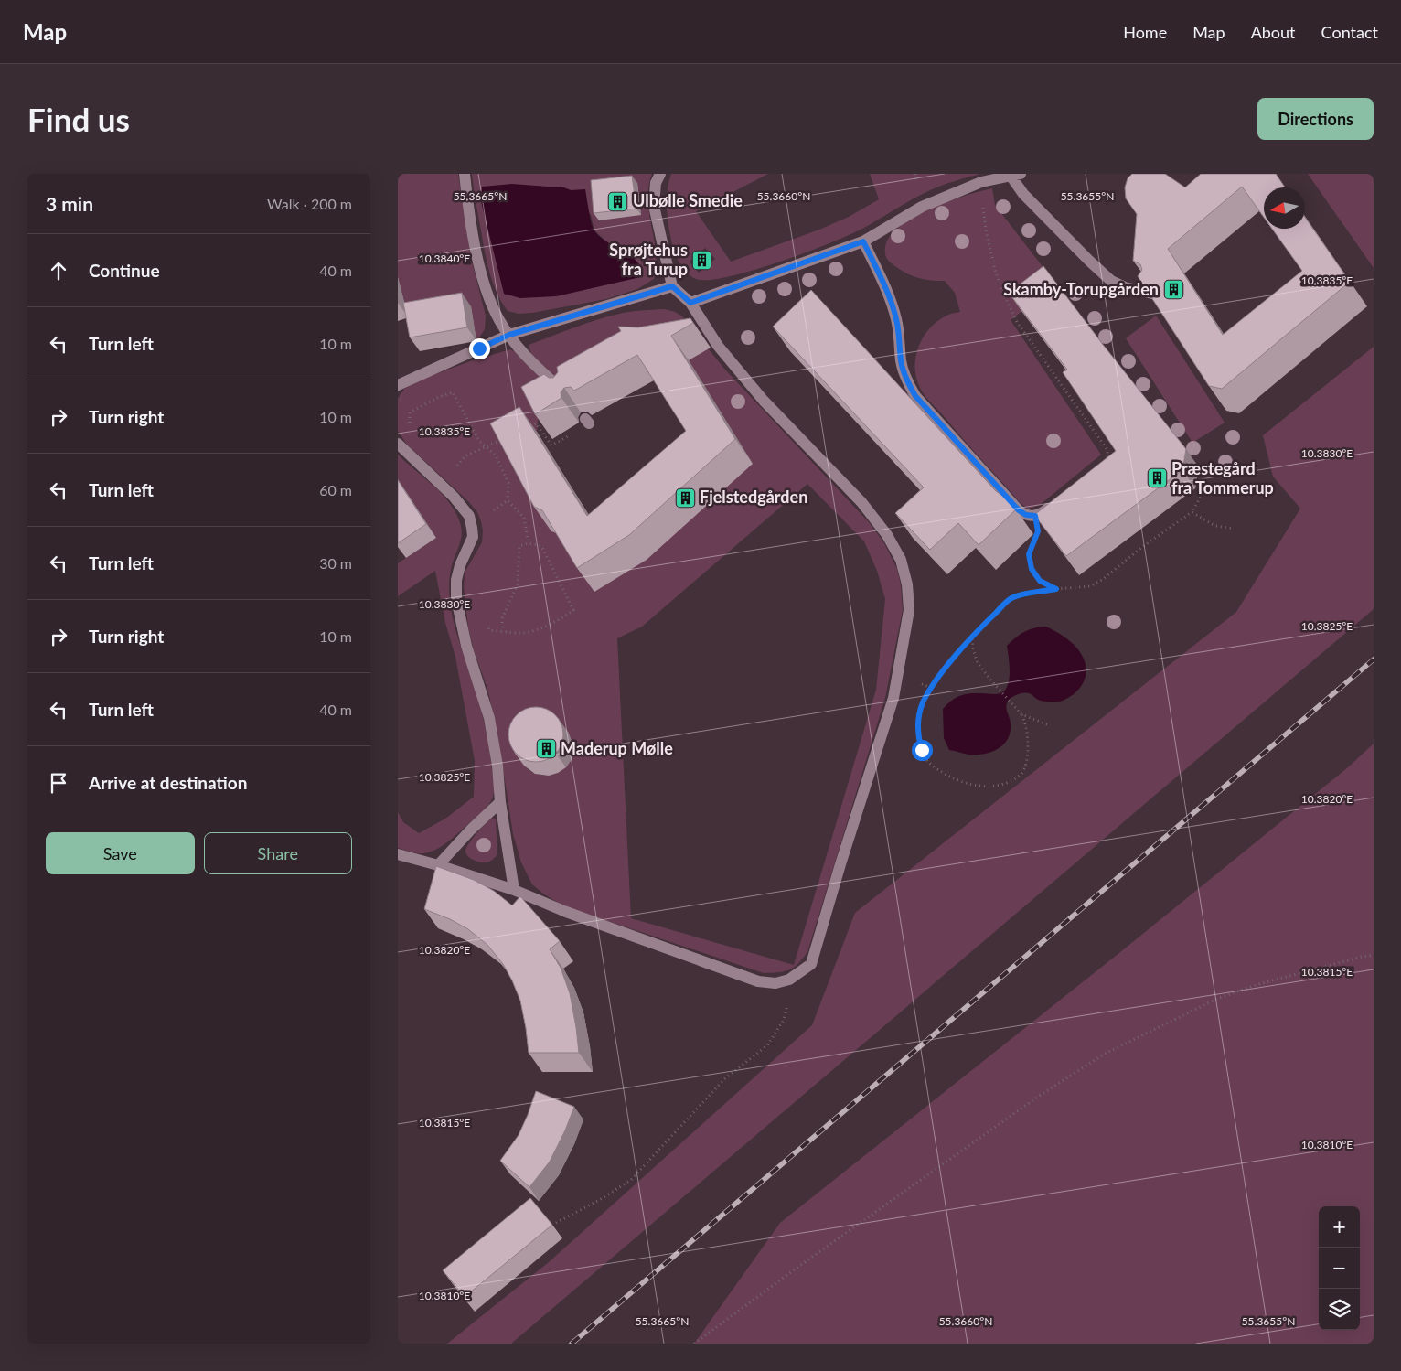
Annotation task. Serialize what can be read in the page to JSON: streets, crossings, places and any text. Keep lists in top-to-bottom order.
{
  "places": {
    "building": [
      "Ulbølle Smedie",
      "Sprøjtehus fra Turup",
      "Skamby-Torupgården",
      "Præstegård fra Tommerup",
      "Fjelstedgården",
      "Maderup Mølle"
    ]
  },
  "north": "left",
  "page": {
    "header": "Map",
    "nav": [
      "Home",
      "Map",
      "About",
      "Contact"
    ],
    "buttons": [
      "Directions",
      ["Save", "Share"]
    ],
    "title": "Find us",
    "heading": ["3 min", "Walk · 200 m"],
    "list": [
      ["Continue", "40 m"],
      ["Turn left", "10 m"],
      ["Turn right", "10 m"],
      ["Turn left", "60 m"],
      ["Turn left", "30 m"],
      ["Turn right", "10 m"],
      ["Turn left", "40 m"],
      "Arrive at destination"
    ],
    "map_buttons": ["+", "−"]
  },
  "coordinates": [
    "55.3665°N",
    "55.3660°N",
    "55.3655°N",
    "10.3840°E",
    "10.3835°E",
    "10.3830°E",
    "10.3825°E",
    "10.3820°E",
    "10.3815°E",
    "10.3810°E"
  ]
}
